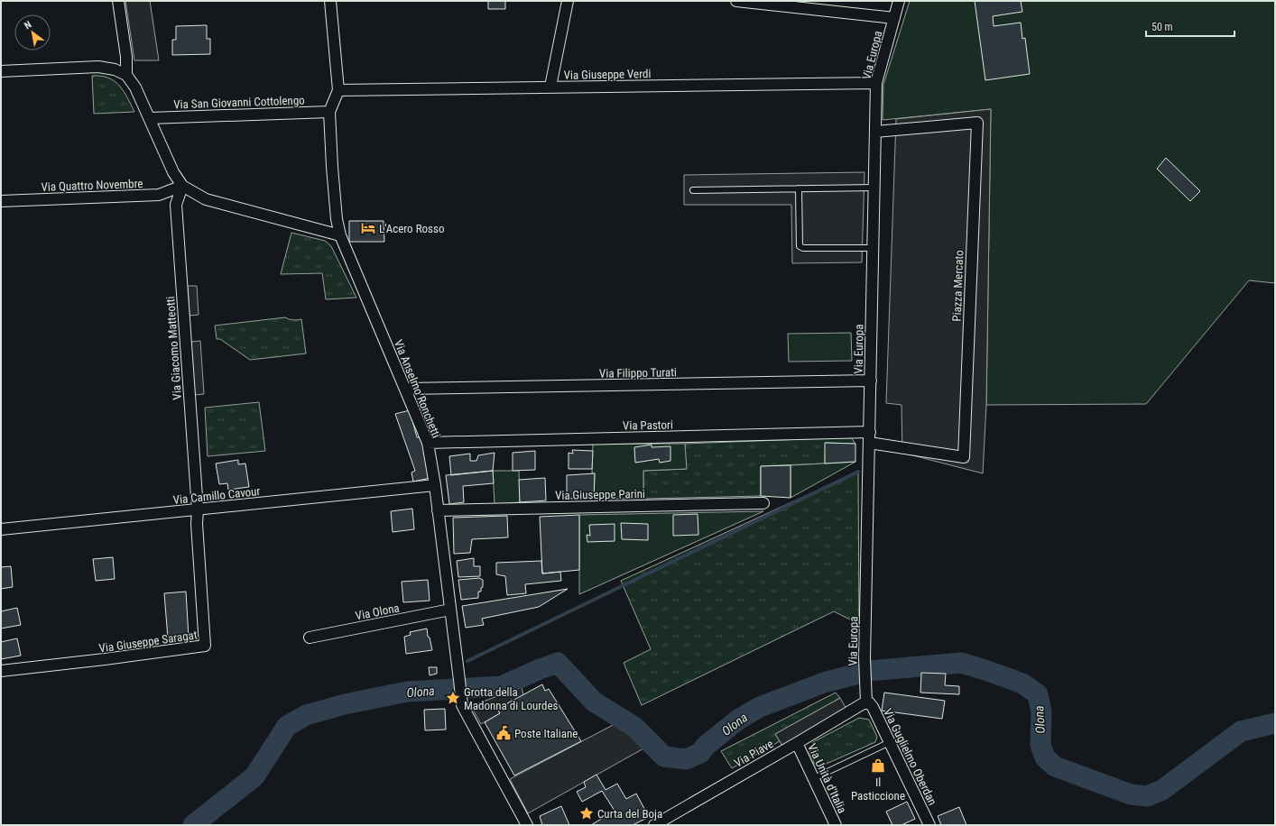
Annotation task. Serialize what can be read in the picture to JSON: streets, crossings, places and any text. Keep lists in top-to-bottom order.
{
  "streets": {
    "street": [
      "Via Europa",
      "Via Giuseppe Verdi",
      "Via San Giovanni Cottolengo",
      "Via Quattro Novembre",
      "Piazza Mercato",
      "Via Giacomo Matteotti",
      "Via Filippo Turati",
      "Via Anselmo Ronchetti",
      "Via Pastori",
      "Via Giuseppe Parini",
      "Via Camillo Cavour",
      "Via Olona",
      "Via Giuseppe Saragat",
      "Via Piave",
      "Via Guglielmo Oberdan",
      "Via Unità d'Italia"
    ]
  },
  "crossings": [
    ["Via Europa", "Via Giuseppe Verdi"],
    ["Via Europa", "Piazza Mercato"],
    ["Via Europa", "Via Filippo Turati"],
    ["Via Europa", "Via Pastori"],
    ["Via Europa", "Via Piave"],
    ["Via Europa", "Via Guglielmo Oberdan"],
    ["Via Giuseppe Verdi", "Via Anselmo Ronchetti"],
    ["Via San Giovanni Cottolengo", "Via Anselmo Ronchetti"],
    ["Via Quattro Novembre", "Via Giacomo Matteotti"],
    ["Via Giacomo Matteotti", "Via Camillo Cavour"],
    ["Via Giacomo Matteotti", "Via Giuseppe Saragat"],
    ["Via Filippo Turati", "Via Anselmo Ronchetti"],
    ["Via Anselmo Ronchetti", "Via Pastori"],
    ["Via Anselmo Ronchetti", "Via Giuseppe Parini"],
    ["Via Anselmo Ronchetti", "Via Camillo Cavour"],
    ["Via Anselmo Ronchetti", "Via Olona"],
    ["Via Camillo Cavour", "Via Giuseppe Saragat"],
    ["Via Piave", "Via Guglielmo Oberdan"],
    ["Via Piave", "Via Unità d'Italia"]
  ],
  "water": ["Olona"],
  "places": {
    "hotel": ["L'Acero Rosso"],
    "place": ["Grotta della Madonna di Lourdes", "Curta del Boja"],
    "public building": ["Poste Italiane"],
    "shop": ["Il Pasticcione"]
  },
  "scale_bar": "50 m",
  "north": "top left"
}
